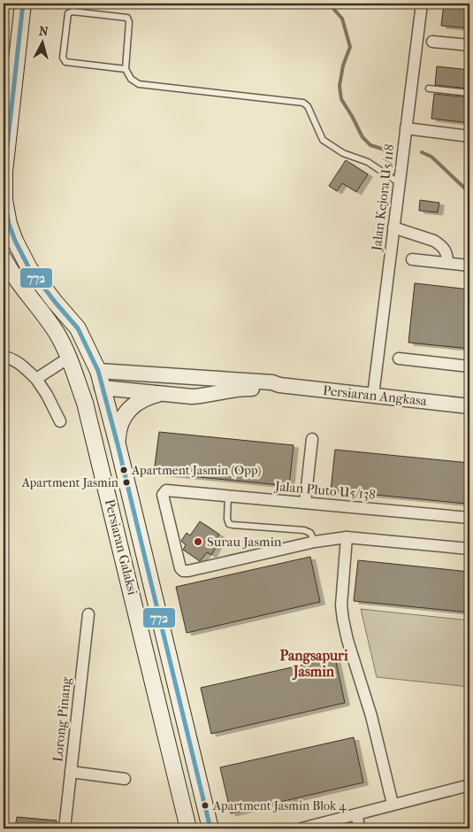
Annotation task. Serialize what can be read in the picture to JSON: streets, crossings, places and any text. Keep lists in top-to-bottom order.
{
  "streets": {
    "main road": ["Persiaran Galaksi"],
    "street": [
      "Jalan Kejora U5/118",
      "Persiaran Angkasa",
      "Jalan Pluto U5/138",
      "Lorong Pinang"
    ]
  },
  "crossings": [
    ["Jalan Kejora U5/118", "Persiaran Angkasa"],
    ["Persiaran Angkasa", "Persiaran Galaksi"]
  ],
  "districts": ["Pangsapuri Jasmin"],
  "places": [
    "Apartment Jasmin (Opp)",
    "Apartment Jasmin",
    "Surau Jasmin",
    "Apartment Jasmin Blok 4"
  ],
  "lines": ["transit line 772"],
  "north": "top"
}
